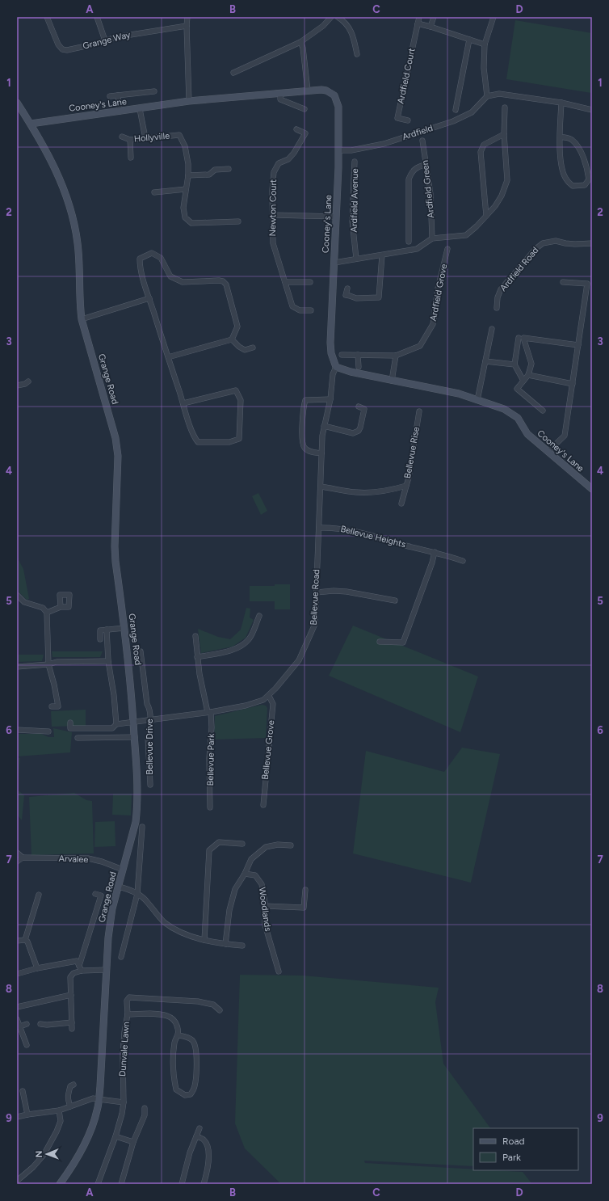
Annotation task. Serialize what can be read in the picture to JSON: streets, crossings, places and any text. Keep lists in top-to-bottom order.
{
  "streets": {
    "main road": ["Cooney's Lane", "Grange Road"],
    "street": [
      "Grange Way",
      "Ardfield Court",
      "Ardfield",
      "Hollyville",
      "Ardfield Green",
      "Ardfield Avenue",
      "Newton Court",
      "Ardfield Road",
      "Ardfield Grove",
      "Bellevue Rise",
      "Bellevue Heights",
      "Bellevue Road",
      "Bellevue Drive",
      "Bellevue Grove",
      "Bellevue Park",
      "Arvalee",
      "Woodlands",
      "Dunvale Lawn"
    ]
  },
  "crossings": [
    ["Cooney's Lane", "Ardfield"],
    ["Cooney's Lane", "Grange Road"],
    ["Cooney's Lane", "Bellevue Road"],
    ["Grange Road", "Bellevue Road"],
    ["Grange Road", "Arvalee"],
    ["Bellevue Rise", "Bellevue Road"],
    ["Bellevue Heights", "Bellevue Road"],
    ["Bellevue Road", "Bellevue Drive"],
    ["Bellevue Road", "Bellevue Grove"],
    ["Bellevue Road", "Bellevue Park"]
  ],
  "legend": ["Road", "Park"],
  "north": "left",
  "grid": {
    "columns": [
      "A",
      "B",
      "C",
      "D"
    ],
    "rows": [
      "1",
      "2",
      "3",
      "4",
      "5",
      "6",
      "7",
      "8",
      "9"
    ]
  }
}
